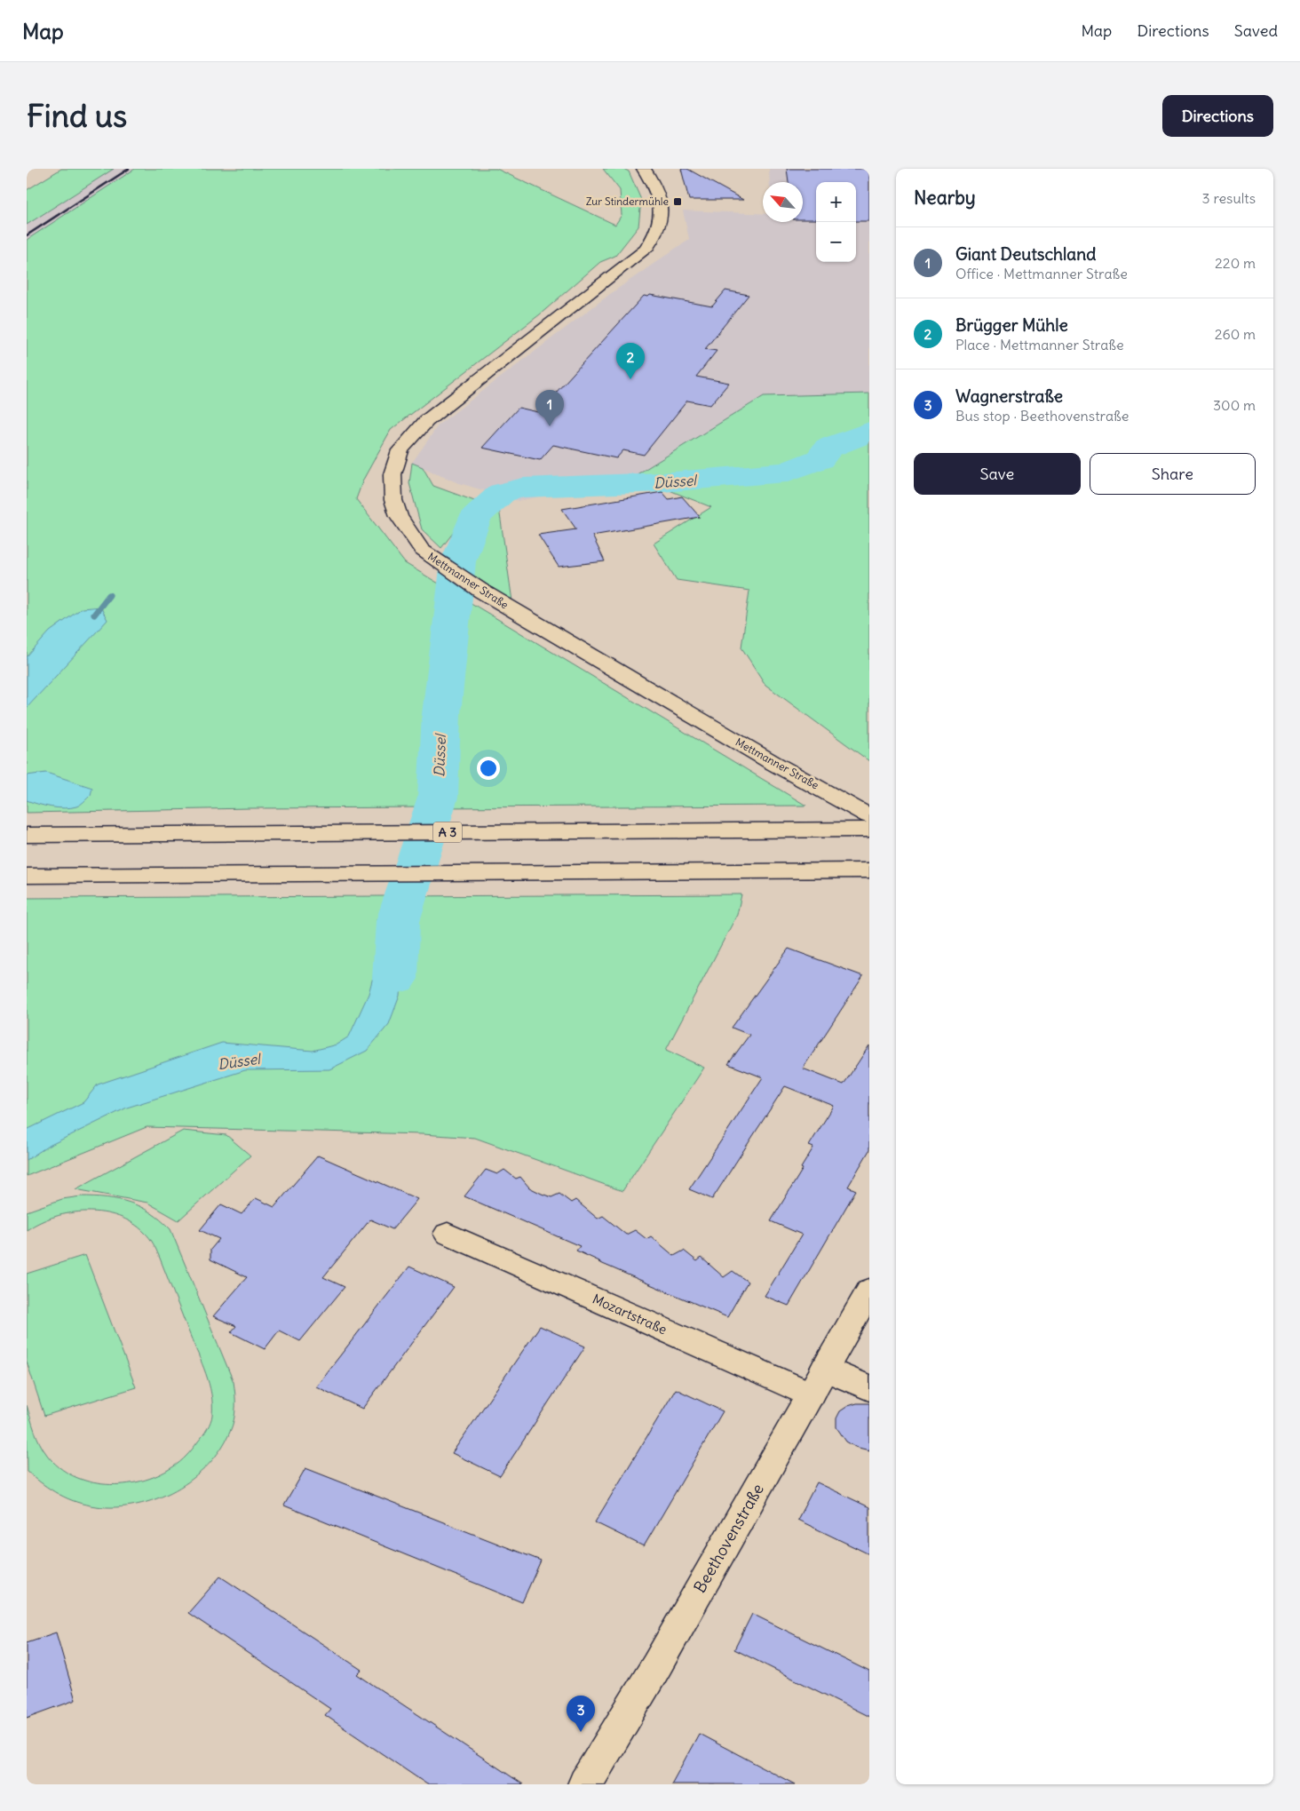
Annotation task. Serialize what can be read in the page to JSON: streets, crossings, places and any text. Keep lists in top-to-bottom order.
{
  "streets": {
    "main road": [
      "Mettmanner Straße",
      "A 3",
      "Mozartstraße",
      "Beethovenstraße"
    ]
  },
  "crossings": [
    ["Mozartstraße", "Beethovenstraße"]
  ],
  "water": ["Düssel"],
  "places": {
    "transit": ["Zur Stindermühle"]
  },
  "north": "top left",
  "page": {
    "header": "Map",
    "nav": ["Map", "Directions", "Saved"],
    "buttons": [
      "Directions",
      ["Save", "Share"]
    ],
    "title": "Find us",
    "heading": ["Nearby", "3 results"],
    "map_buttons": ["+", "−"],
    "list": [
      {
        "mark": "1",
        "name": "Giant Deutschland",
        "note": "Office · Mettmanner Straße",
        "value": "220 m"
      },
      {
        "mark": "2",
        "name": "Brügger Mühle",
        "note": "Place · Mettmanner Straße",
        "value": "260 m"
      },
      {
        "mark": "3",
        "name": "Wagnerstraße",
        "note": "Bus stop · Beethovenstraße",
        "value": "300 m"
      }
    ],
    "pins": ["2", "1", "3"]
  }
}
